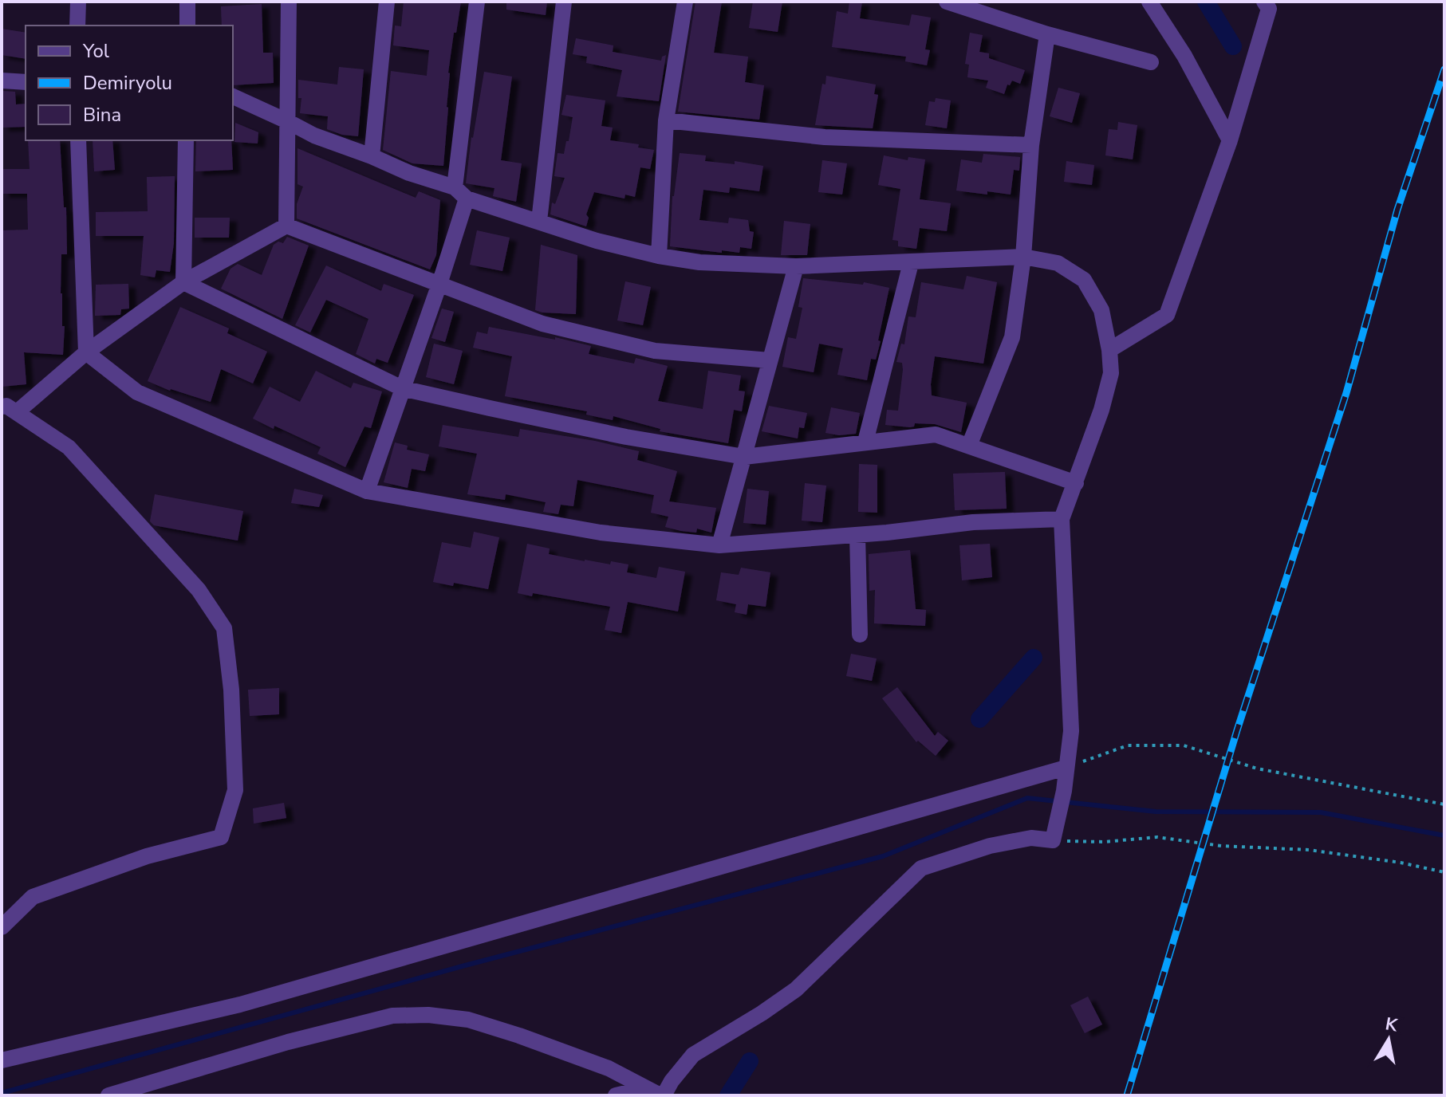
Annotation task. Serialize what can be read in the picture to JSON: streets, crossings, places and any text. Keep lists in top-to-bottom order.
{
  "legend": ["Yol", "Demiryolu", "Bina"],
  "north": "top"
}
